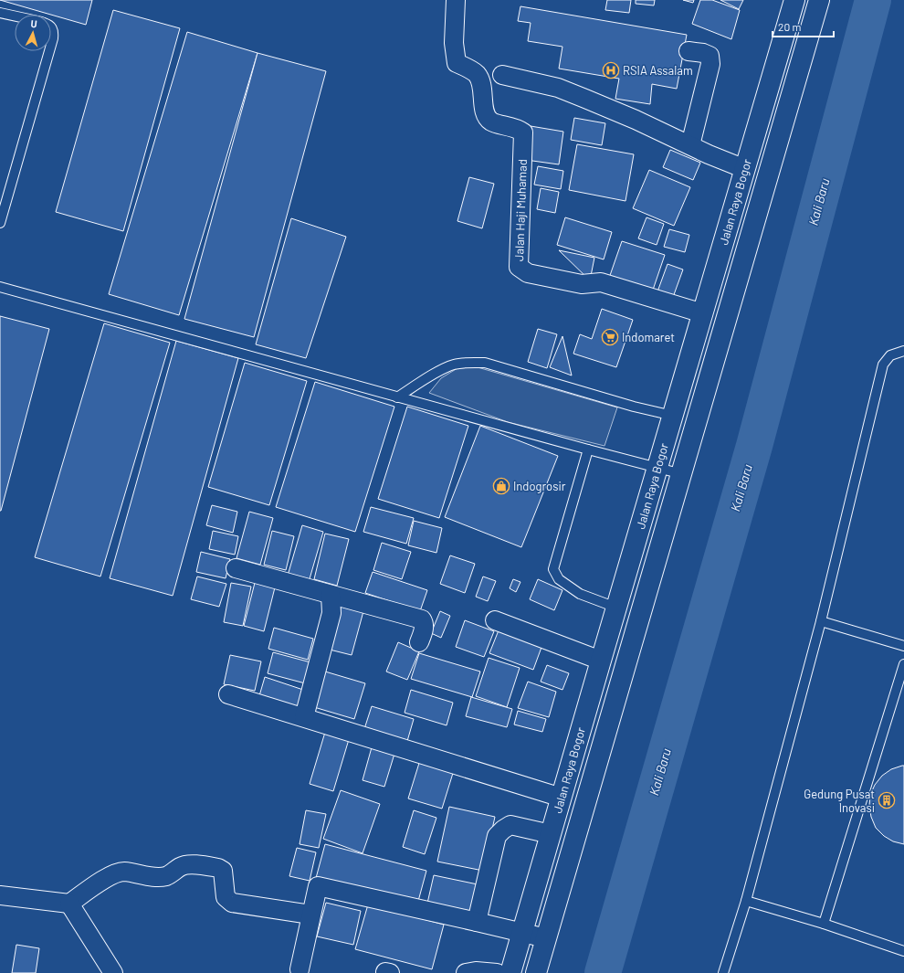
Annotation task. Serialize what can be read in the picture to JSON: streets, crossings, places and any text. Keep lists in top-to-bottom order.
{
  "streets": {
    "highway": ["Jalan Raya Bogor"],
    "street": ["Jalan Haji Muhamad"]
  },
  "crossings": [
    ["Jalan Raya Bogor", "Jalan Haji Muhamad"]
  ],
  "water": ["Kali Baru"],
  "places": {
    "hospital": ["RSIA Assalam"],
    "supermarket": ["Indomaret"],
    "shop": ["Indogrosir"],
    "building": ["Gedung Pusat Inovasi"]
  },
  "scale_bar": "20 m",
  "north": "top"
}
